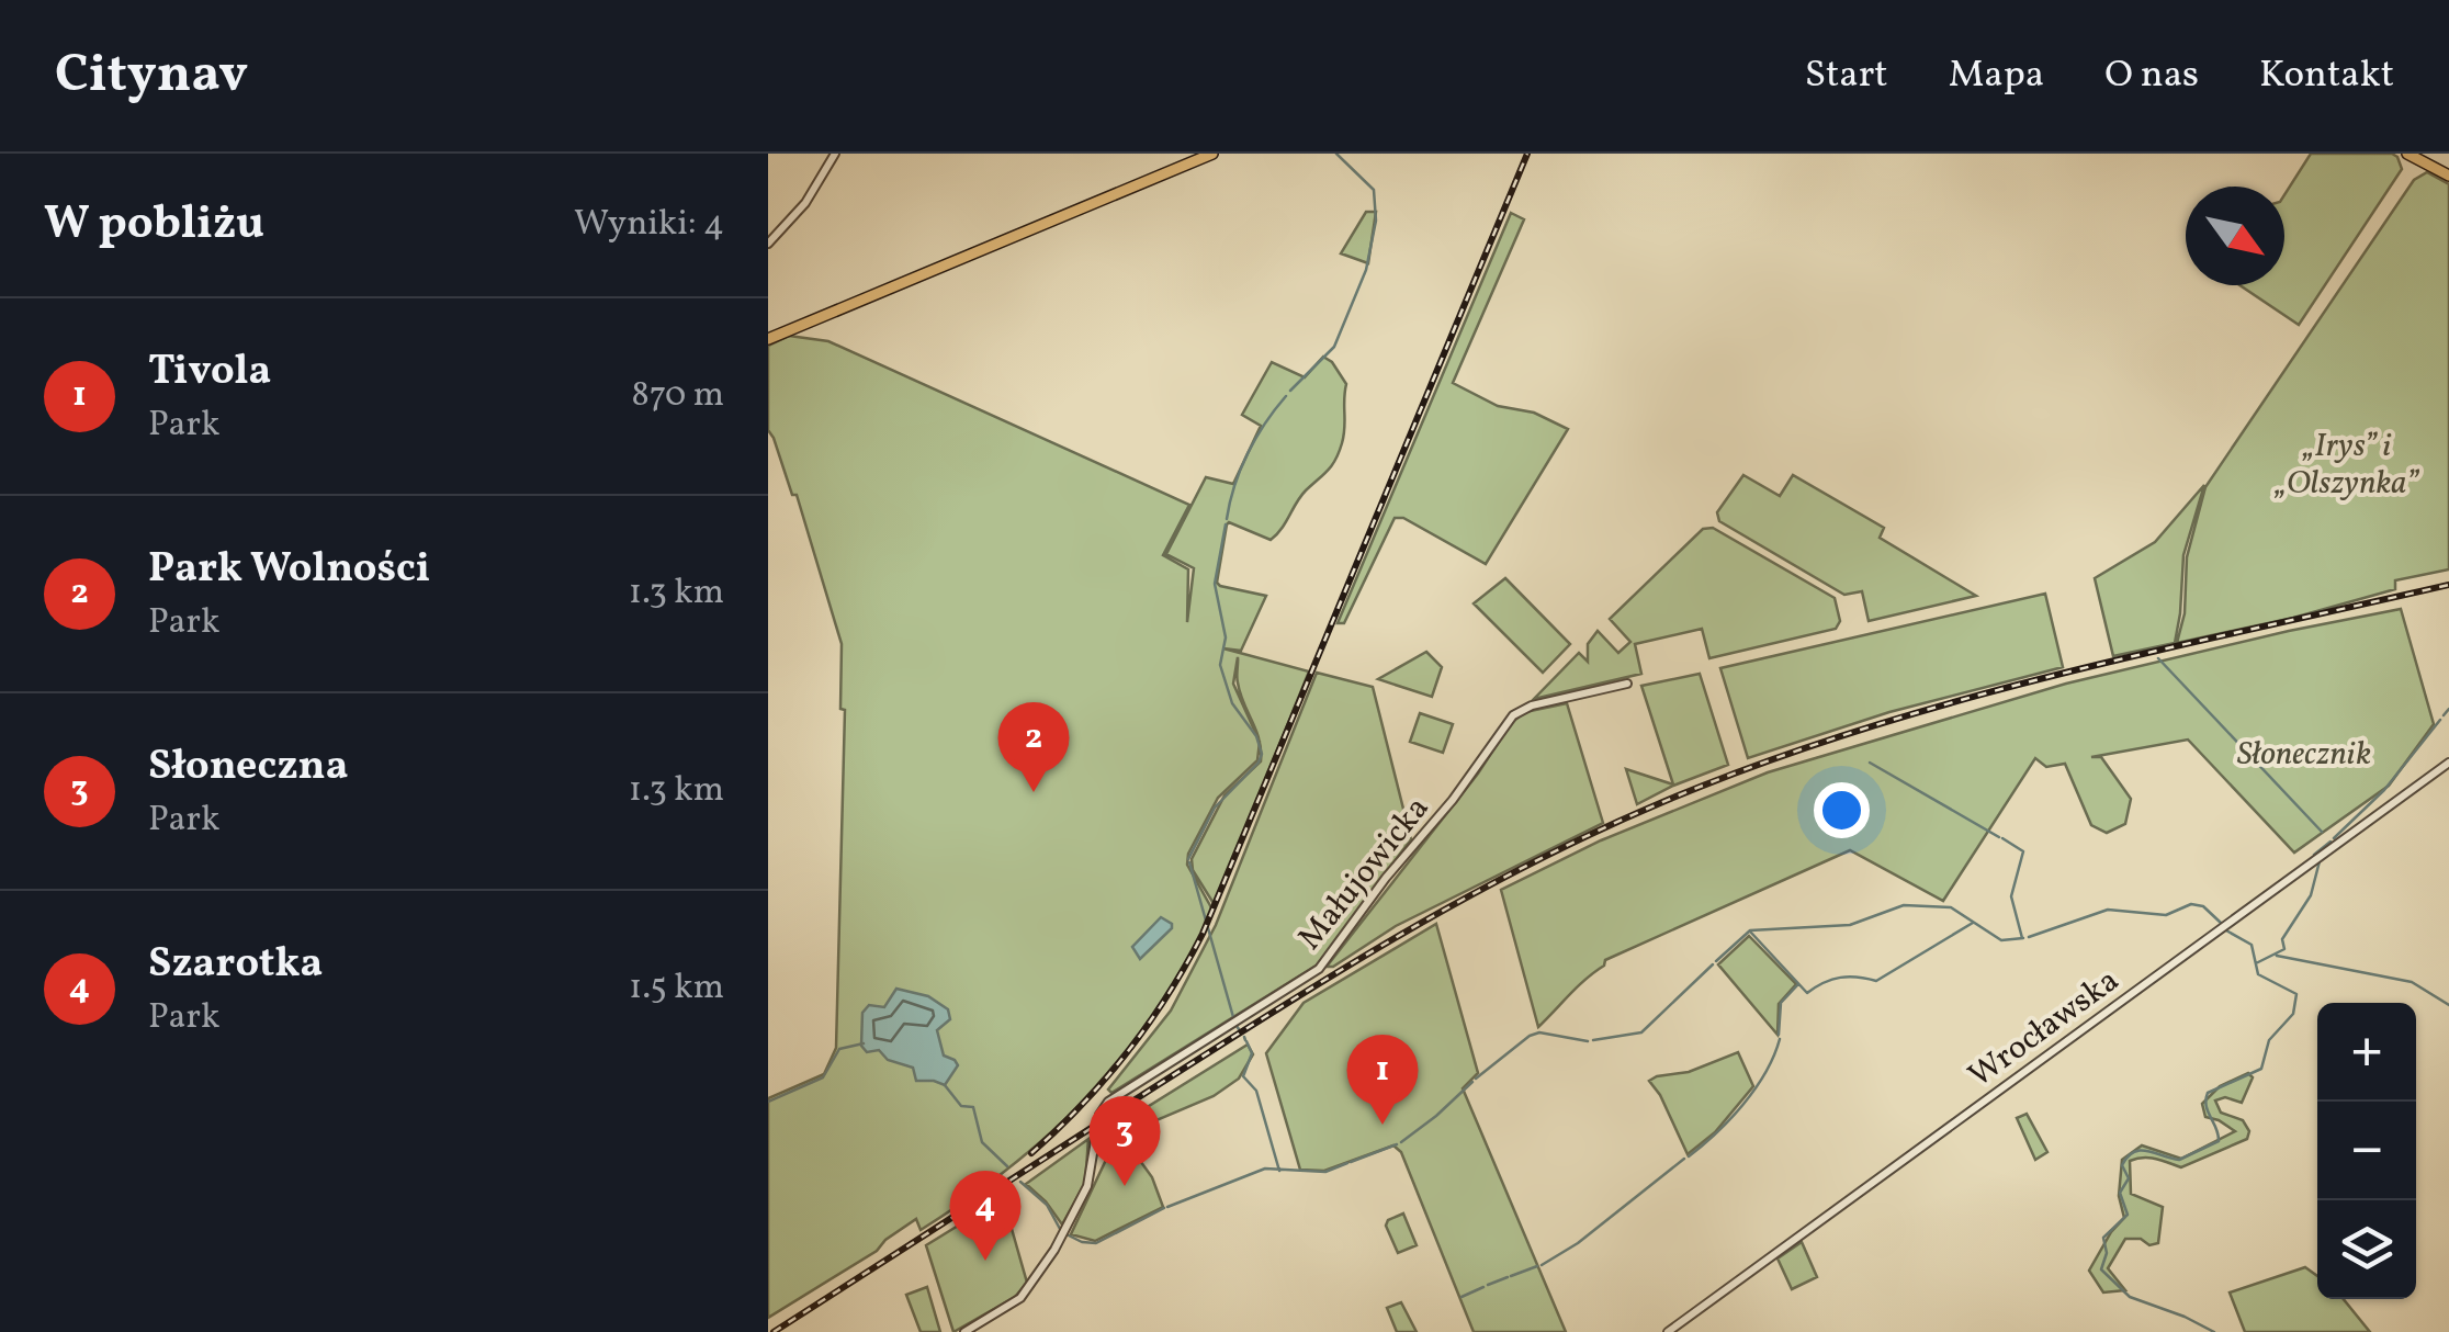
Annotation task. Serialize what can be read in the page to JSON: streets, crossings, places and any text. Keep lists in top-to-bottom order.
{
  "streets": {
    "street": ["Małujowicka", "Wrocławska"]
  },
  "parks": ["„Irys” i „Olszynka”", "Słonecznik"],
  "north": "bottom right",
  "page": {
    "header": "Citynav",
    "nav": [
      "Start",
      "Mapa",
      "O nas",
      "Kontakt"
    ],
    "heading": ["W pobliżu", "Wyniki: 4"],
    "list": [
      {
        "mark": "1",
        "name": "Tivola",
        "note": "Park",
        "value": "870 m"
      },
      {
        "mark": "2",
        "name": "Park Wolności",
        "note": "Park",
        "value": "1.3 km"
      },
      {
        "mark": "3",
        "name": "Słoneczna",
        "note": "Park",
        "value": "1.3 km"
      },
      {
        "mark": "4",
        "name": "Szarotka",
        "note": "Park",
        "value": "1.5 km"
      }
    ],
    "pins": [
      "2",
      "1",
      "3",
      "4"
    ],
    "map_buttons": ["+", "−"]
  }
}
